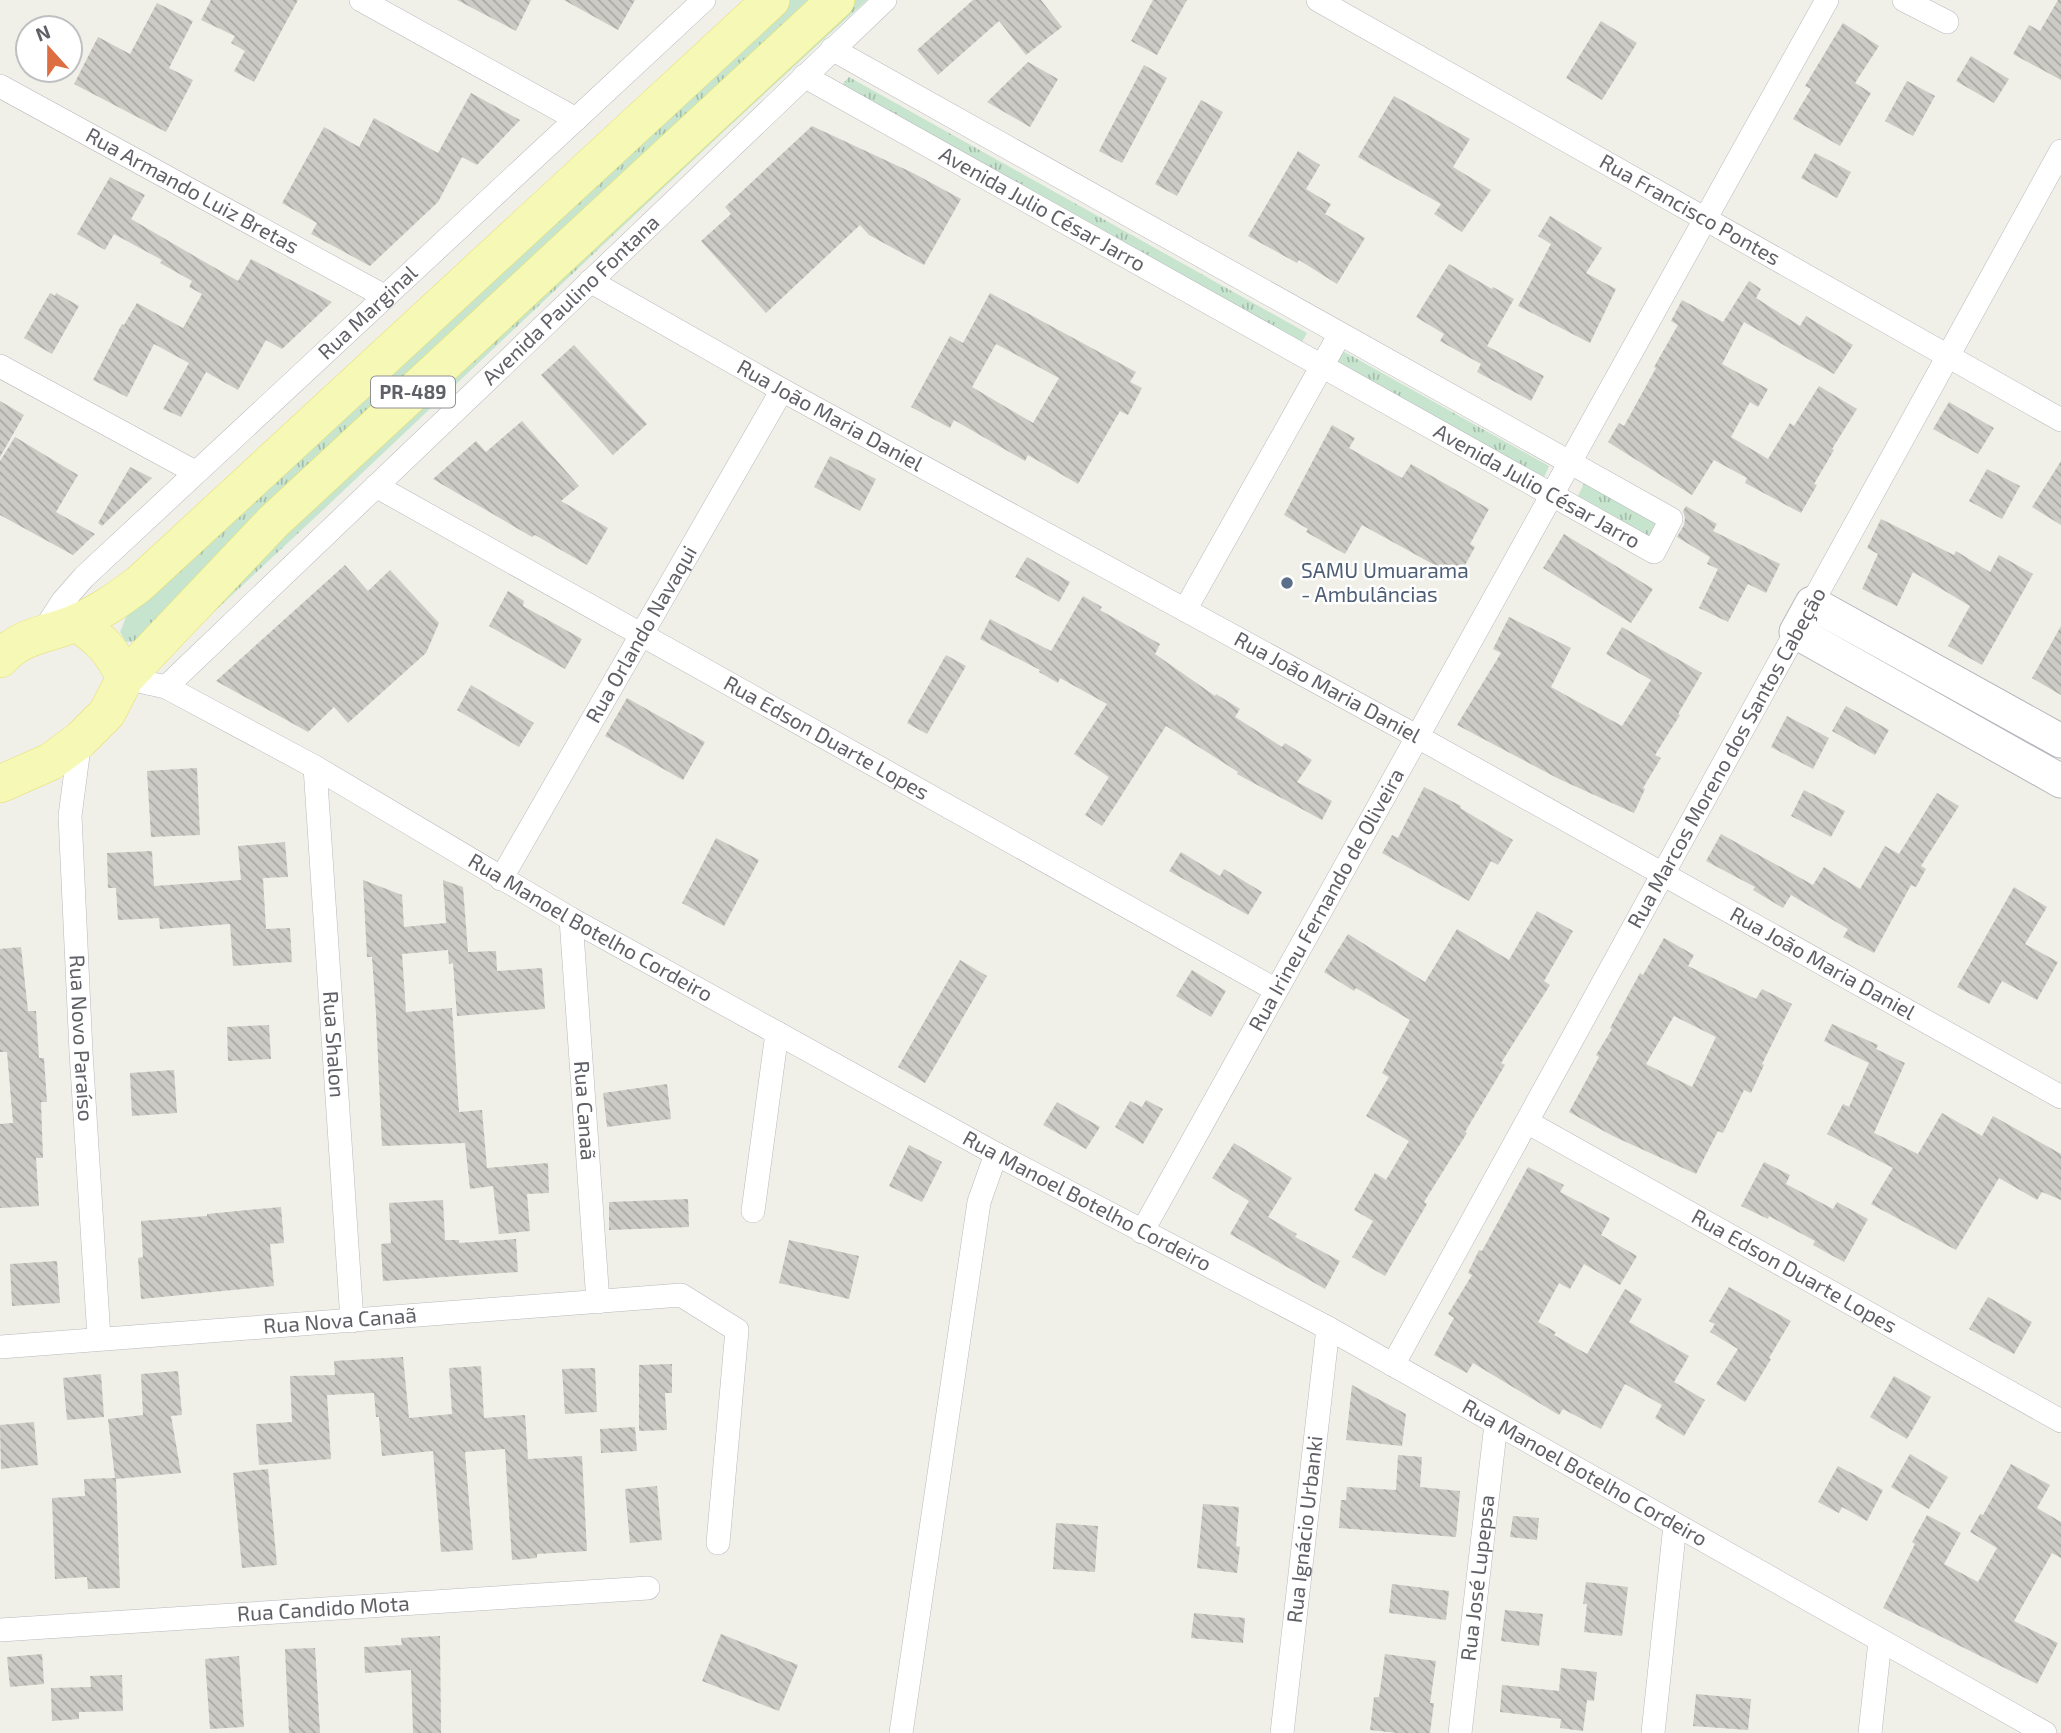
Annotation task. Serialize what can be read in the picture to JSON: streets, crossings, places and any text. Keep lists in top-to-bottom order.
{
  "streets": {
    "main road": ["PR-489"],
    "street": [
      "Rua Armando Luiz Bretas",
      "Avenida Julio César Jarro",
      "Rua Francisco Pontes",
      "Avenida Paulino Fontana",
      "Rua Marginal",
      "Rua João Maria Daniel",
      "Rua Orlando Navaqui",
      "Rua Edson Duarte Lopes",
      "Rua Marcos Moreno dos Santos Cabeção",
      "Rua Irineu Fernando de Oliveira",
      "Rua Manoel Botelho Cordeiro",
      "Rua Novo Paraíso",
      "Rua Shalon",
      "Rua Canaã",
      "Rua Nova Canaã",
      "Rua Ignácio Urbanki",
      "Rua José Lupepsa",
      "Rua Candido Mota"
    ]
  },
  "crossings": [
    ["Rua Armando Luiz Bretas", "Rua Marginal"],
    ["Avenida Julio César Jarro", "Avenida Paulino Fontana"],
    ["Avenida Julio César Jarro", "Rua Irineu Fernando de Oliveira"],
    ["Rua Francisco Pontes", "Rua Marcos Moreno dos Santos Cabeção"],
    ["Avenida Paulino Fontana", "Rua João Maria Daniel"],
    ["Avenida Paulino Fontana", "Rua Edson Duarte Lopes"],
    ["Avenida Paulino Fontana", "Rua Manoel Botelho Cordeiro"],
    ["Rua Marginal", "PR-489"],
    ["PR-489", "Rua Manoel Botelho Cordeiro"],
    ["PR-489", "Rua Novo Paraíso"],
    ["Rua João Maria Daniel", "Rua Orlando Navaqui"],
    ["Rua João Maria Daniel", "Rua Marcos Moreno dos Santos Cabeção"],
    ["Rua João Maria Daniel", "Rua Irineu Fernando de Oliveira"],
    ["Rua Orlando Navaqui", "Rua Edson Duarte Lopes"],
    ["Rua Orlando Navaqui", "Rua Manoel Botelho Cordeiro"],
    ["Rua Edson Duarte Lopes", "Rua Marcos Moreno dos Santos Cabeção"],
    ["Rua Edson Duarte Lopes", "Rua Irineu Fernando de Oliveira"],
    ["Rua Marcos Moreno dos Santos Cabeção", "Rua Manoel Botelho Cordeiro"],
    ["Rua Irineu Fernando de Oliveira", "Rua Manoel Botelho Cordeiro"],
    ["Rua Manoel Botelho Cordeiro", "Rua Shalon"],
    ["Rua Manoel Botelho Cordeiro", "Rua Canaã"],
    ["Rua Manoel Botelho Cordeiro", "Rua Ignácio Urbanki"],
    ["Rua Manoel Botelho Cordeiro", "Rua José Lupepsa"],
    ["Rua Novo Paraíso", "Rua Nova Canaã"],
    ["Rua Shalon", "Rua Nova Canaã"],
    ["Rua Canaã", "Rua Nova Canaã"]
  ],
  "places": ["SAMU Umuarama - Ambulâncias"],
  "north": "top"
}
